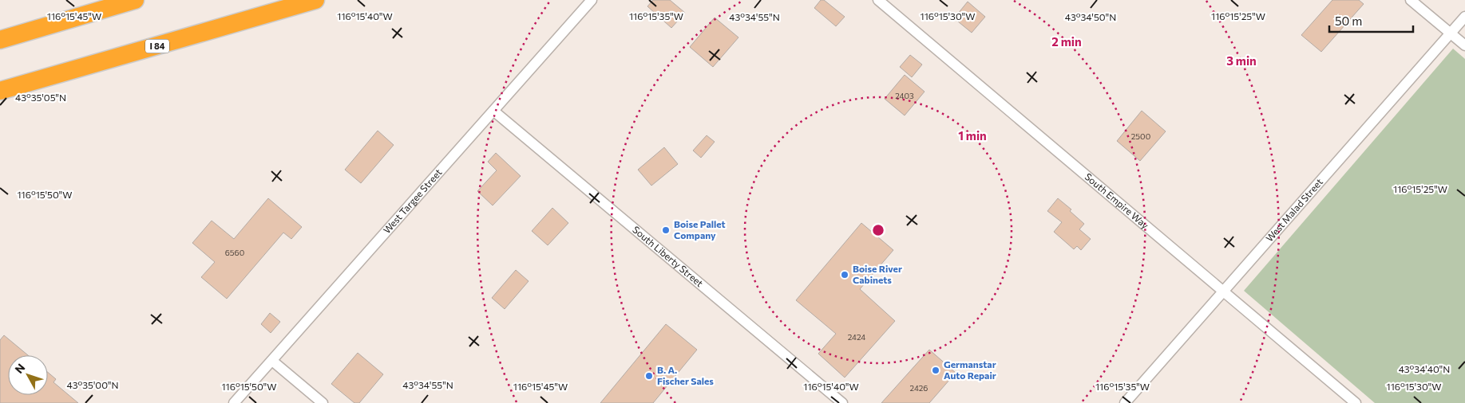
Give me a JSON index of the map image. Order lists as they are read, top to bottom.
{
  "streets": {
    "highway": ["I 84"],
    "street": [
      "West Targee Street",
      "South Empire Way",
      "West Malad Street",
      "South Liberty Street"
    ]
  },
  "crossings": [
    ["West Targee Street", "South Liberty Street"],
    ["South Empire Way", "West Malad Street"]
  ],
  "places": [
    "Boise Pallet Company",
    "Boise River Cabinets",
    "Germanstar Auto Repair",
    "B. A. Fischer Sales"
  ],
  "house_numbers": [
    "2403",
    "2500",
    "6560",
    "2424",
    "2426"
  ],
  "scale_bar": "50 m",
  "north": "top left",
  "coordinates": [
    "116°15'45\"W",
    "116°15'40\"W",
    "116°15'35\"W",
    "116°15'30\"W",
    "116°15'25\"W",
    "43°34'55\"N",
    "43°34'50\"N",
    "43°35'05\"N",
    "116°15'50\"W",
    "43°34'40\"N",
    "43°35'00\"N"
  ],
  "rings": ["2 min", "3 min", "1 min"]
}
